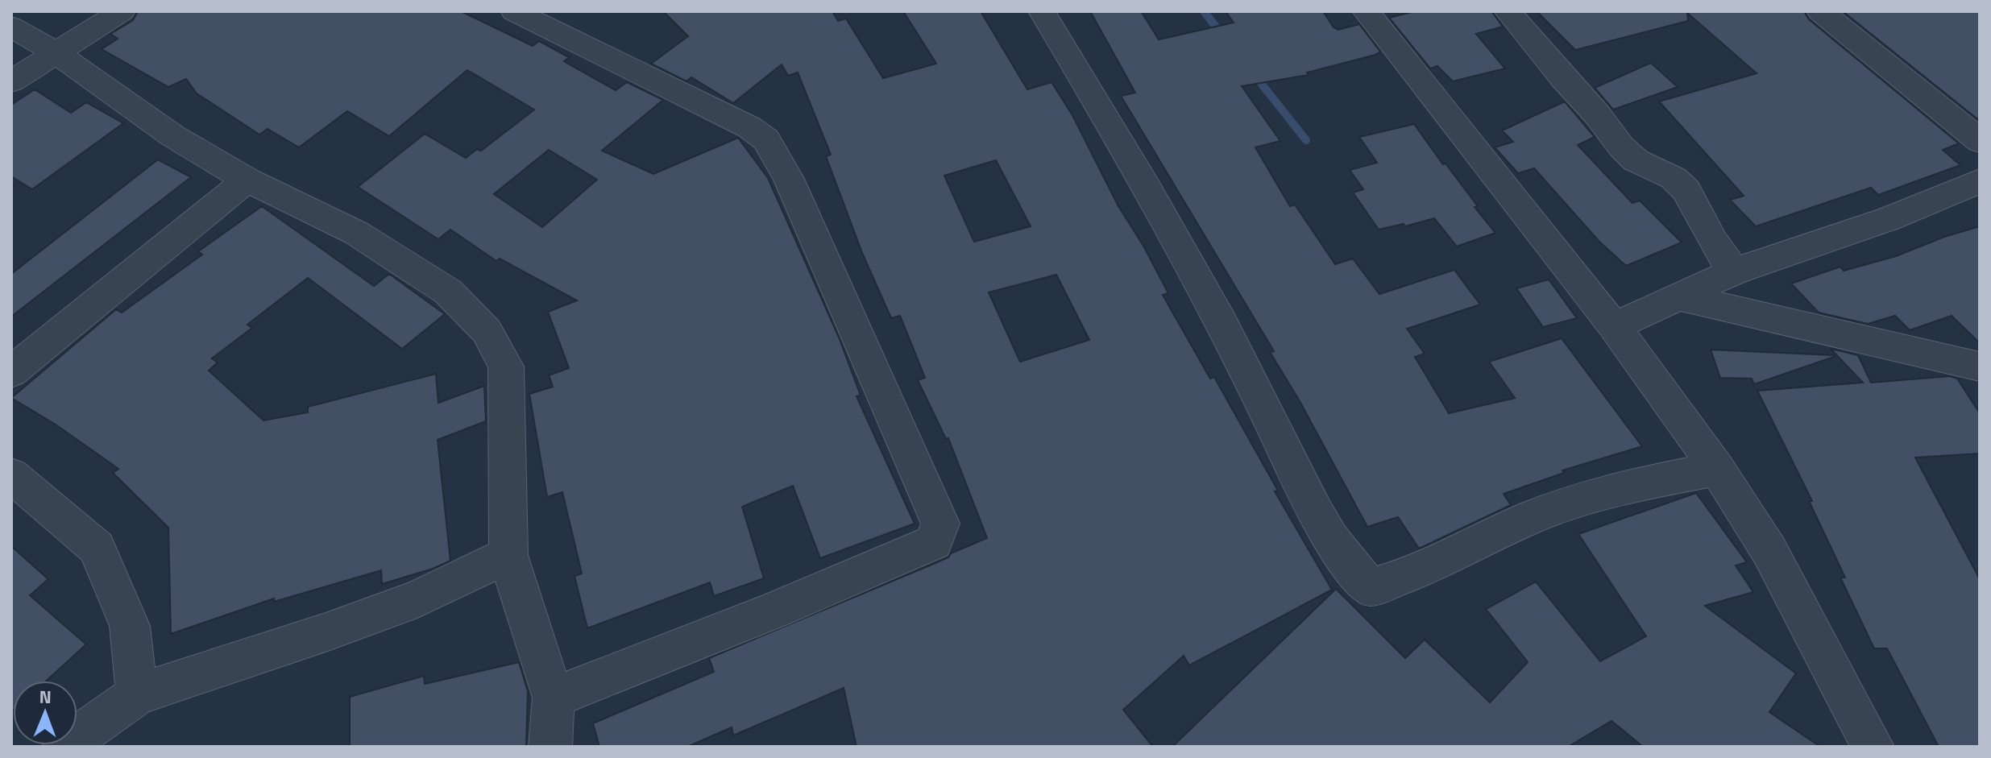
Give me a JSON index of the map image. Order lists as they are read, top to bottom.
{
  "north": "top"
}
